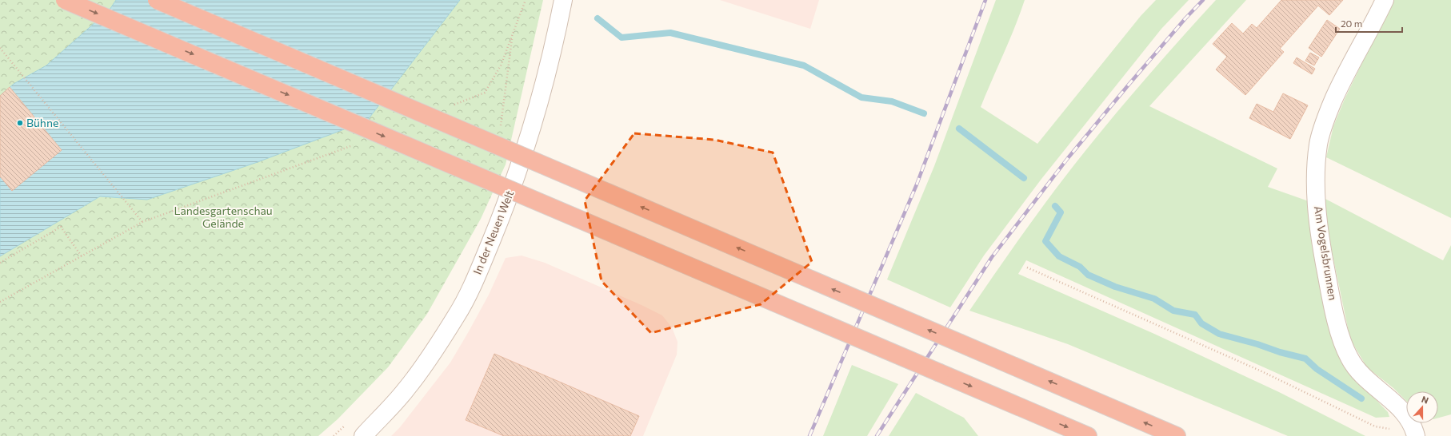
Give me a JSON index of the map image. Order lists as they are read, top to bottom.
{
  "streets": {
    "street": ["In der Neuen Welt", "Am Vogelsbrunnen"]
  },
  "parks": ["Landesgartenschau Gelände"],
  "places": ["Bühne"],
  "scale_bar": "20 m",
  "north": "top"
}
